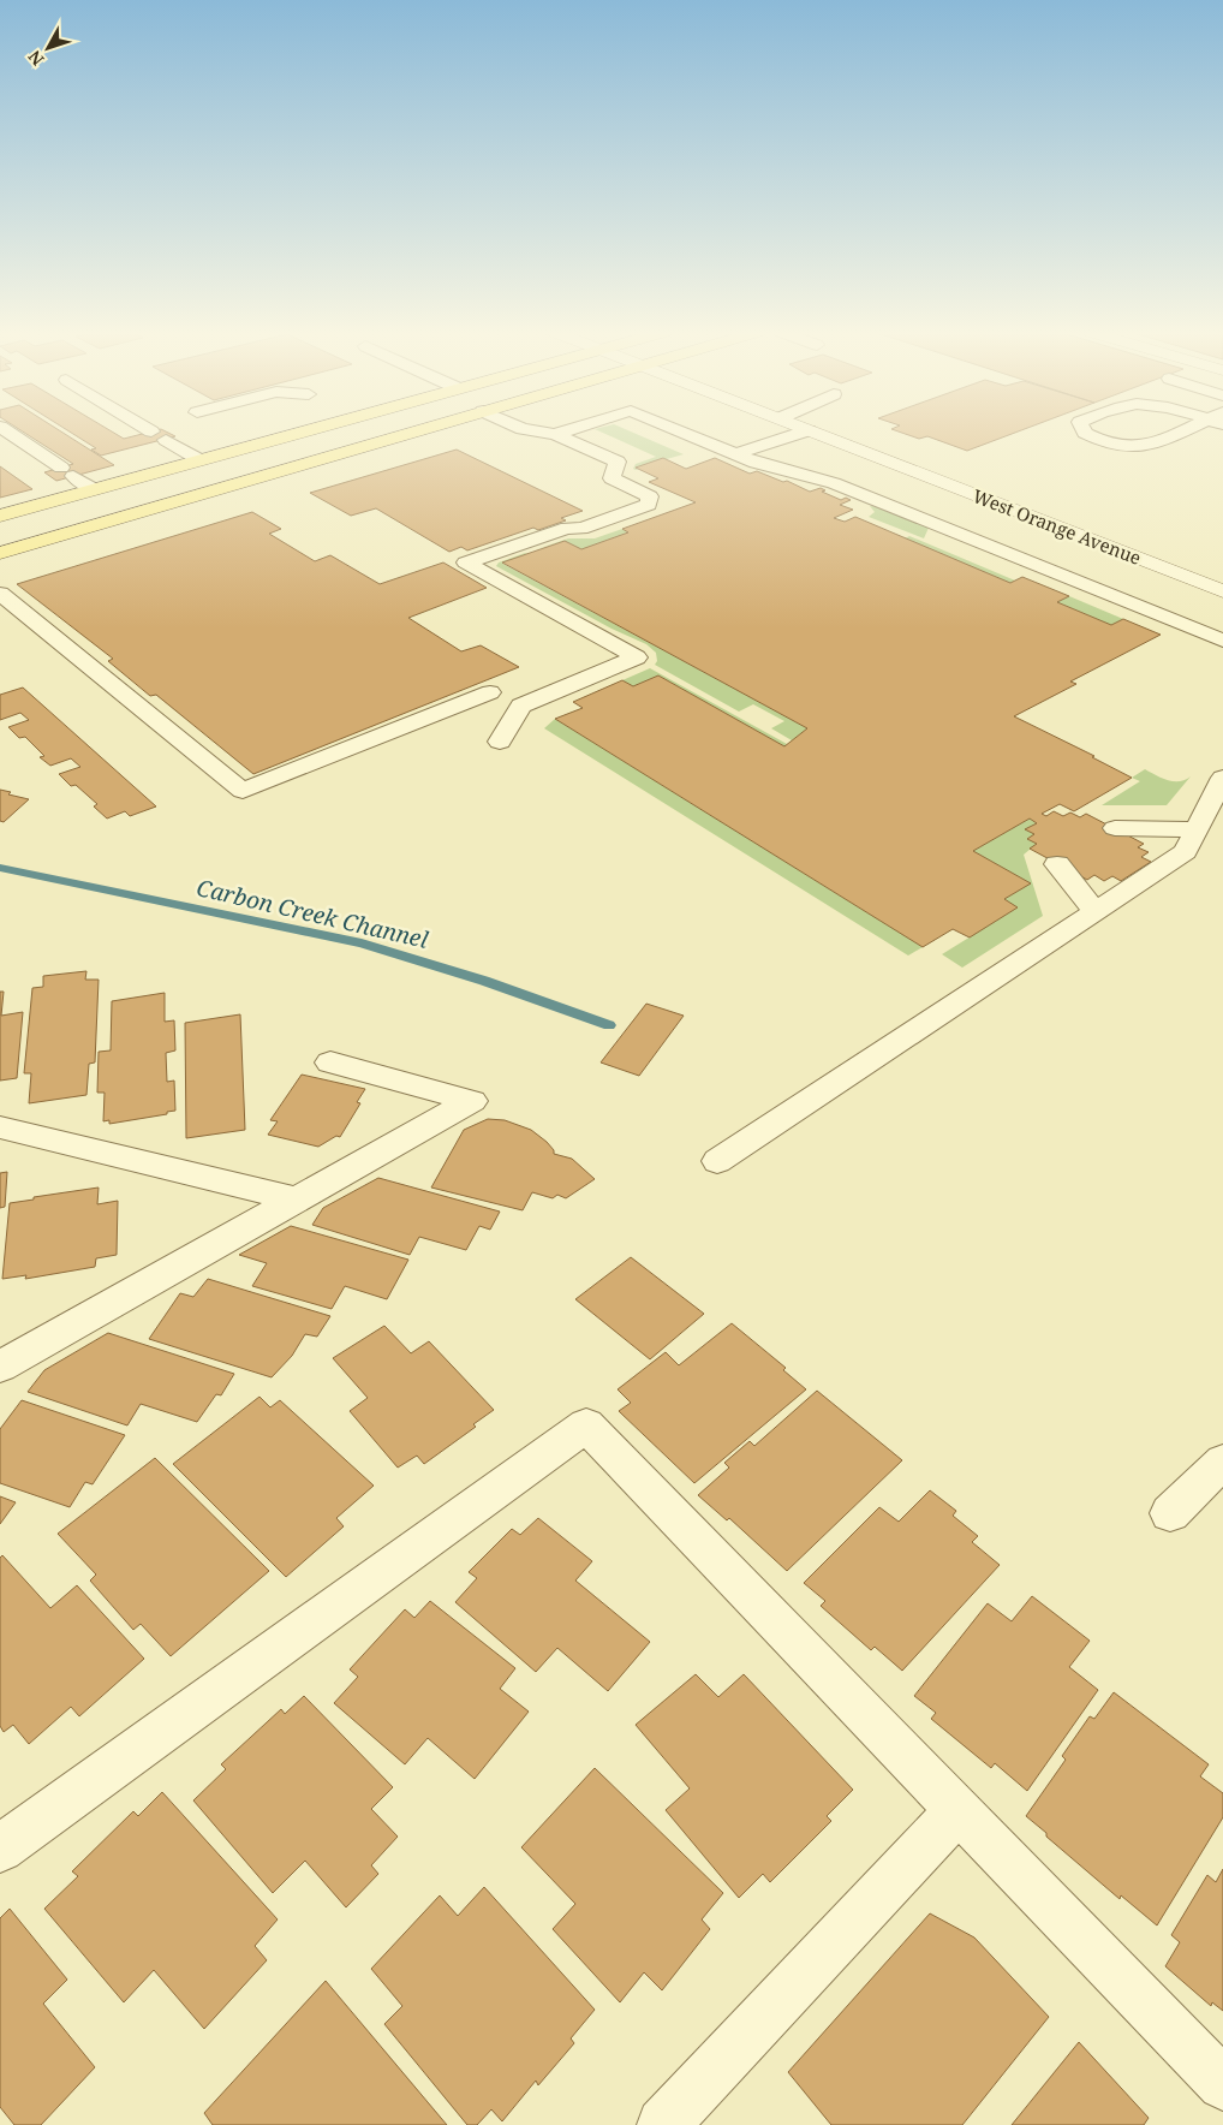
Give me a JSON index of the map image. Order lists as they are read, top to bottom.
{
  "streets": {
    "street": ["West Orange Avenue"]
  },
  "water": ["Carbon Creek Channel"],
  "north": "bottom left"
}
